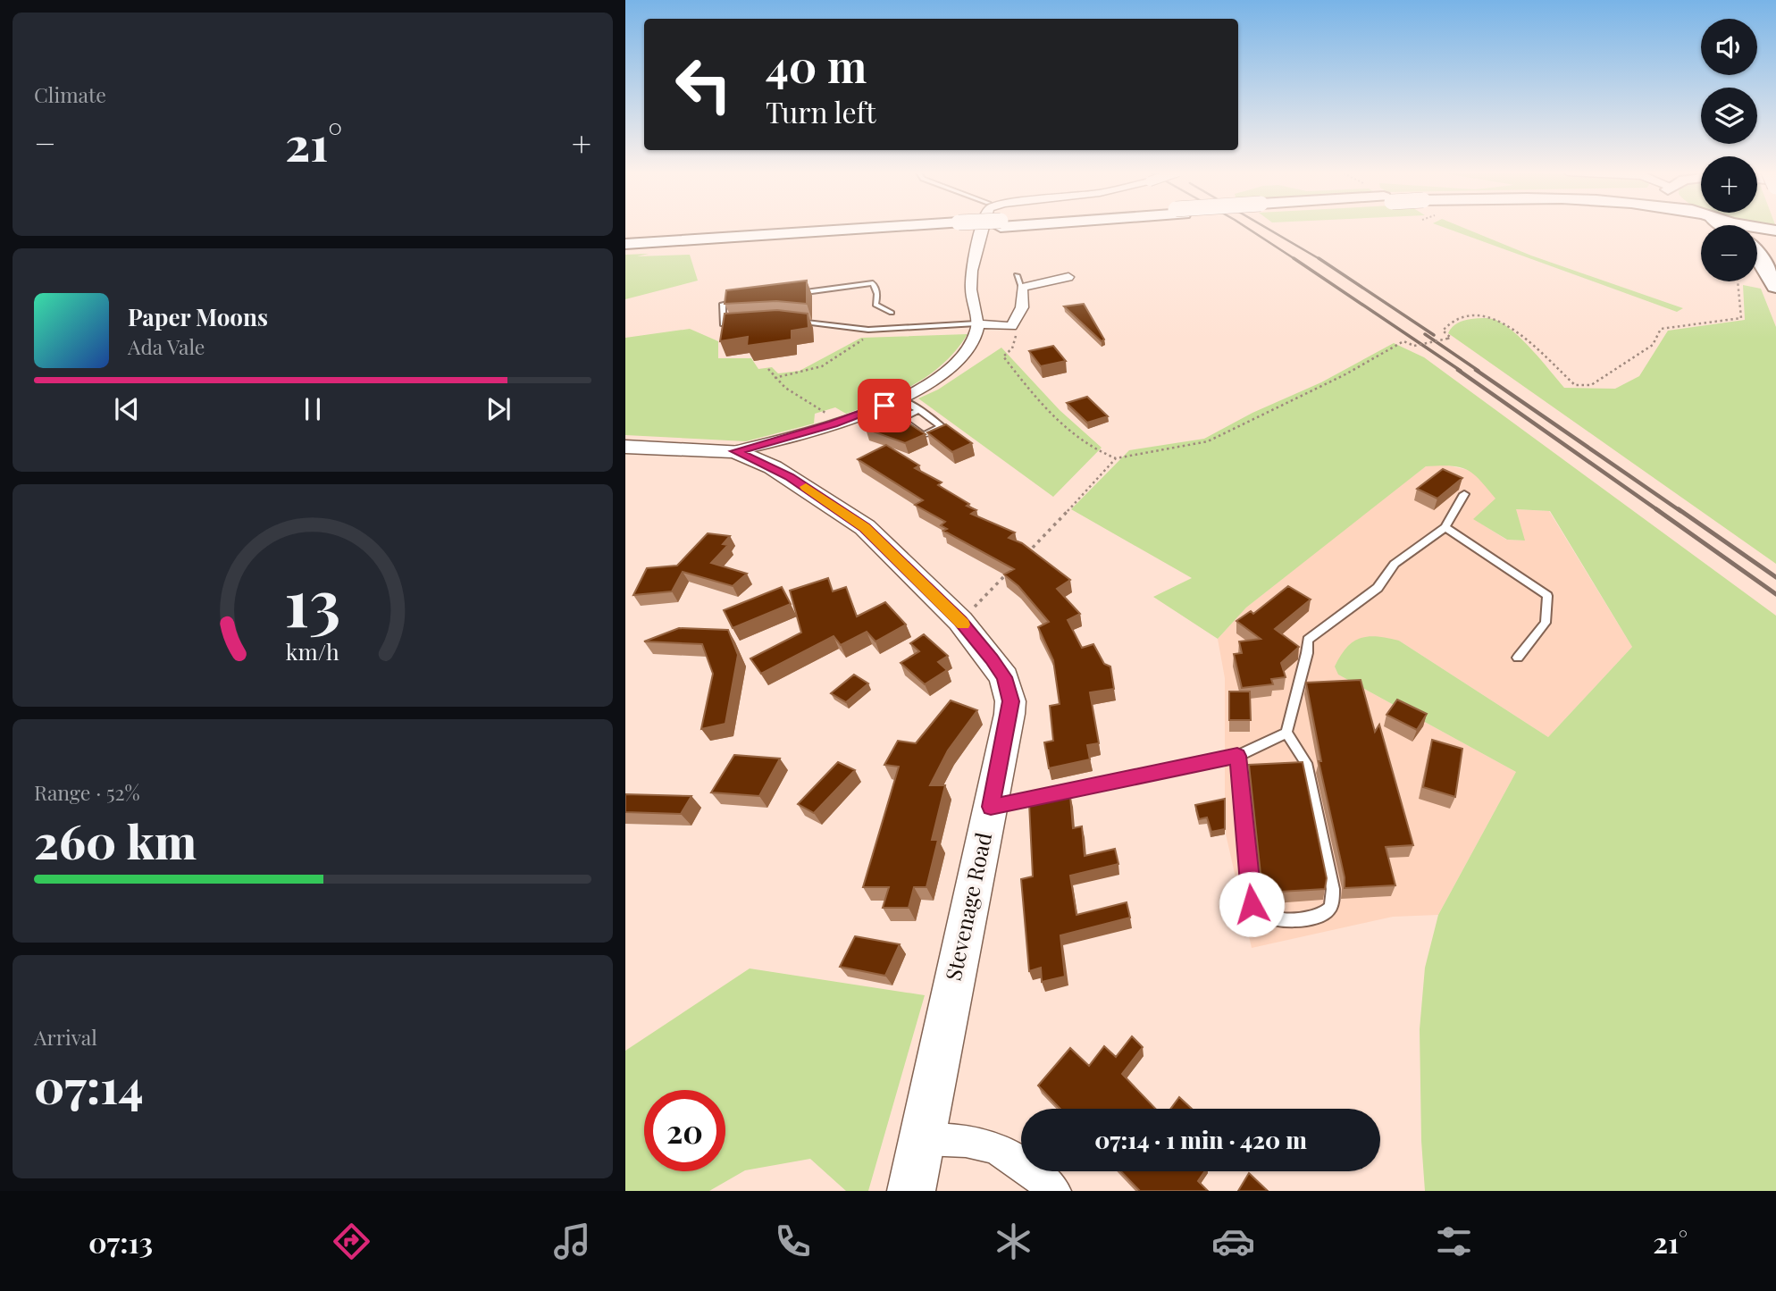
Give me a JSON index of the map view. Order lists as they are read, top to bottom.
{
  "streets": {
    "street": ["Stevenage Road"]
  },
  "page": {
    "tile": [
      "Climate",
      ["Range · 52%", "260 km"],
      ["Arrival", "07:14"]
    ],
    "map_buttons": ["+", "−"],
    "turn": ["40 m", "Turn left"],
    "heat": ["−", "21°", "+"],
    "song": ["Paper Moons", "Ada Vale"],
    "limit": "20",
    "trip": "07:14 · 1 min · 420 m",
    "tabs": ["07:13", "21°"],
    "gauge": ["13", "km/h"]
  }
}
